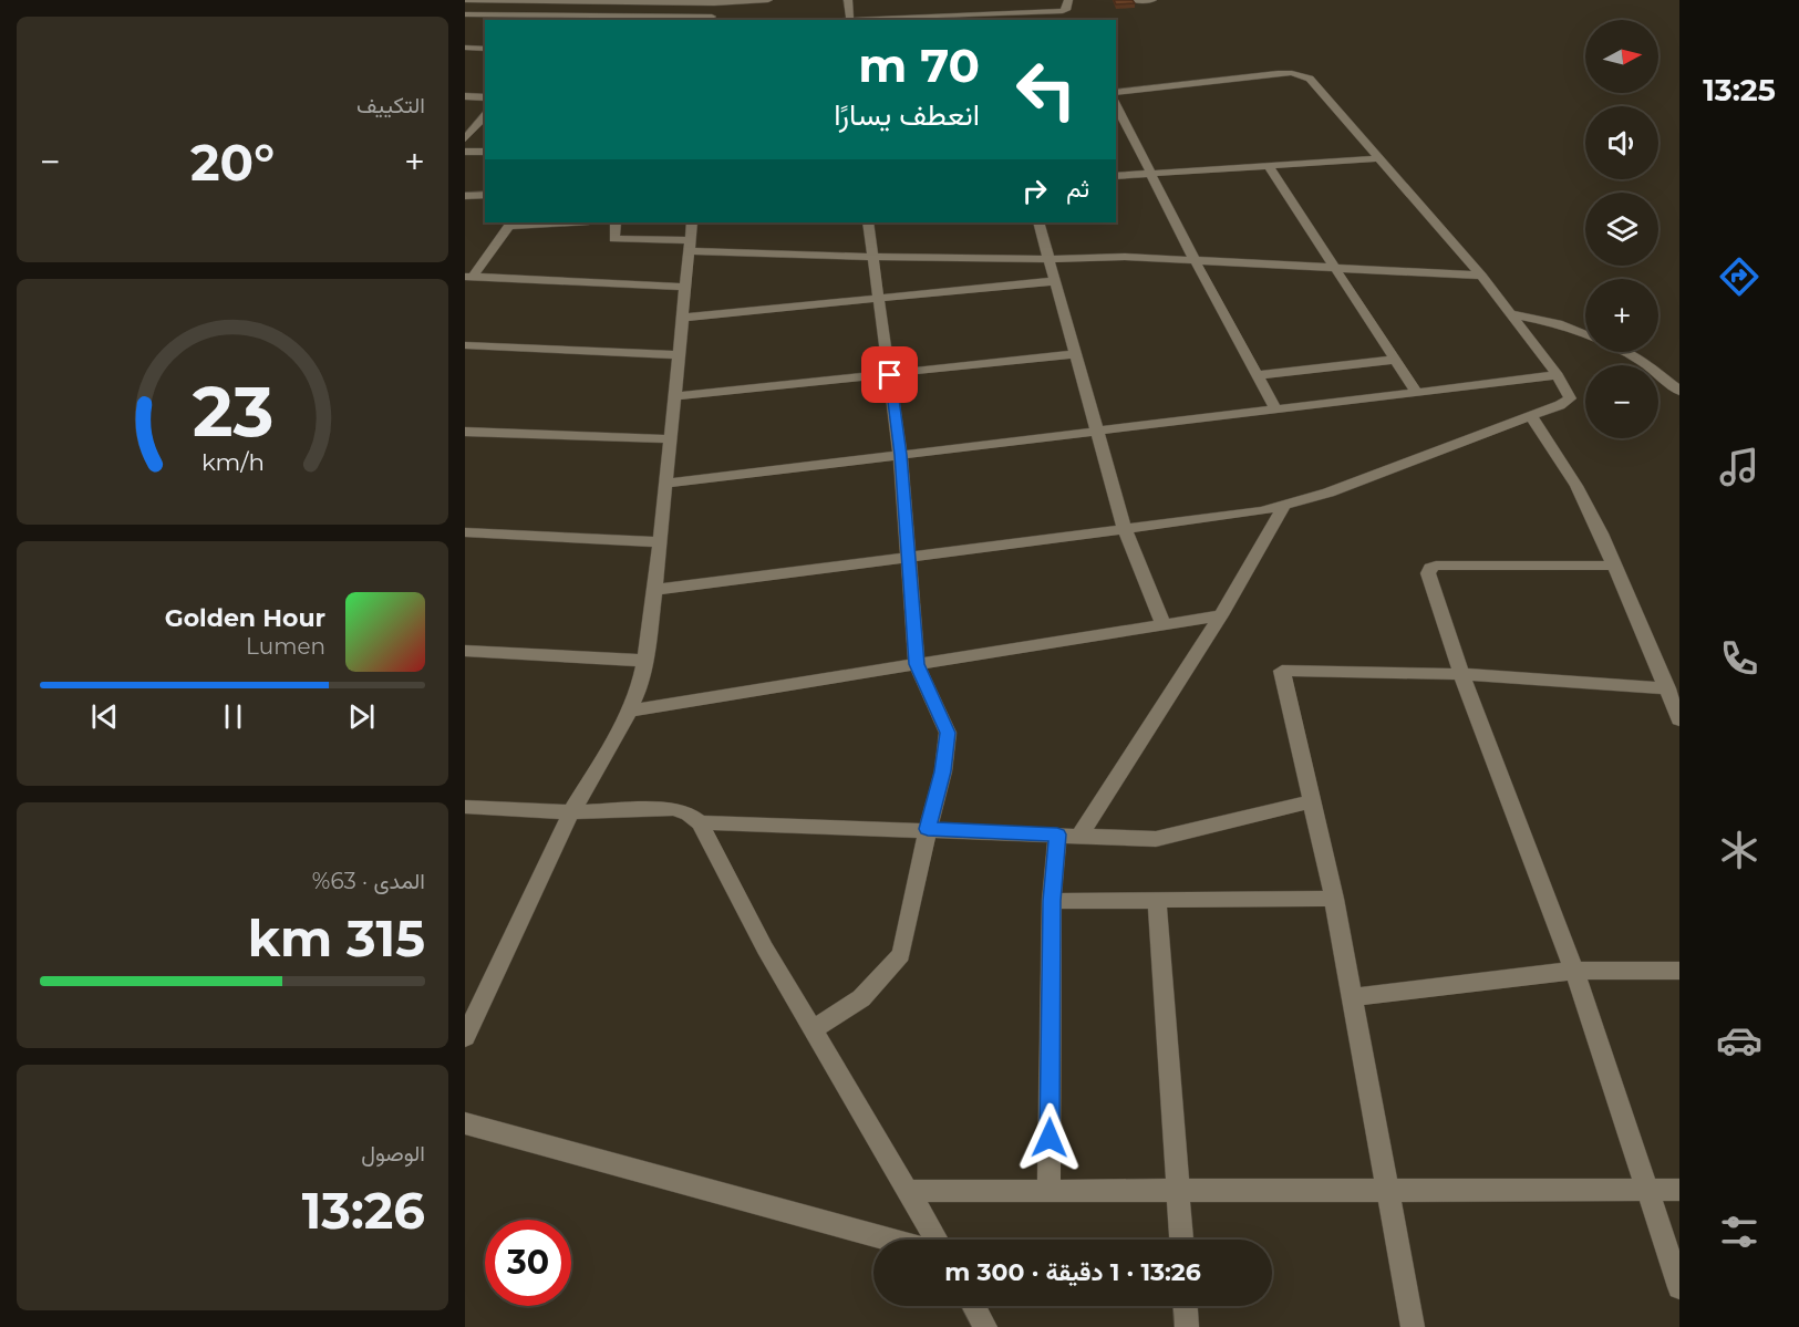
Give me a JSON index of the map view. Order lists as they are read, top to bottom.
{
  "north": "right",
  "page": {
    "tabs": "13:25",
    "tile": [
      "التكييف",
      ["المدى · 63%", "315 km"],
      ["الوصول", "13:26"]
    ],
    "map_buttons": ["+", "−"],
    "turn": ["70 m", "انعطف يسارًا"],
    "heat": ["−", "20°", "+"],
    "then": "ثم",
    "song": ["Golden Hour", "Lumen"],
    "limit": "30",
    "trip": "13:26 · 1 دقيقة · 300 m",
    "gauge": ["23", "km/h"]
  }
}
